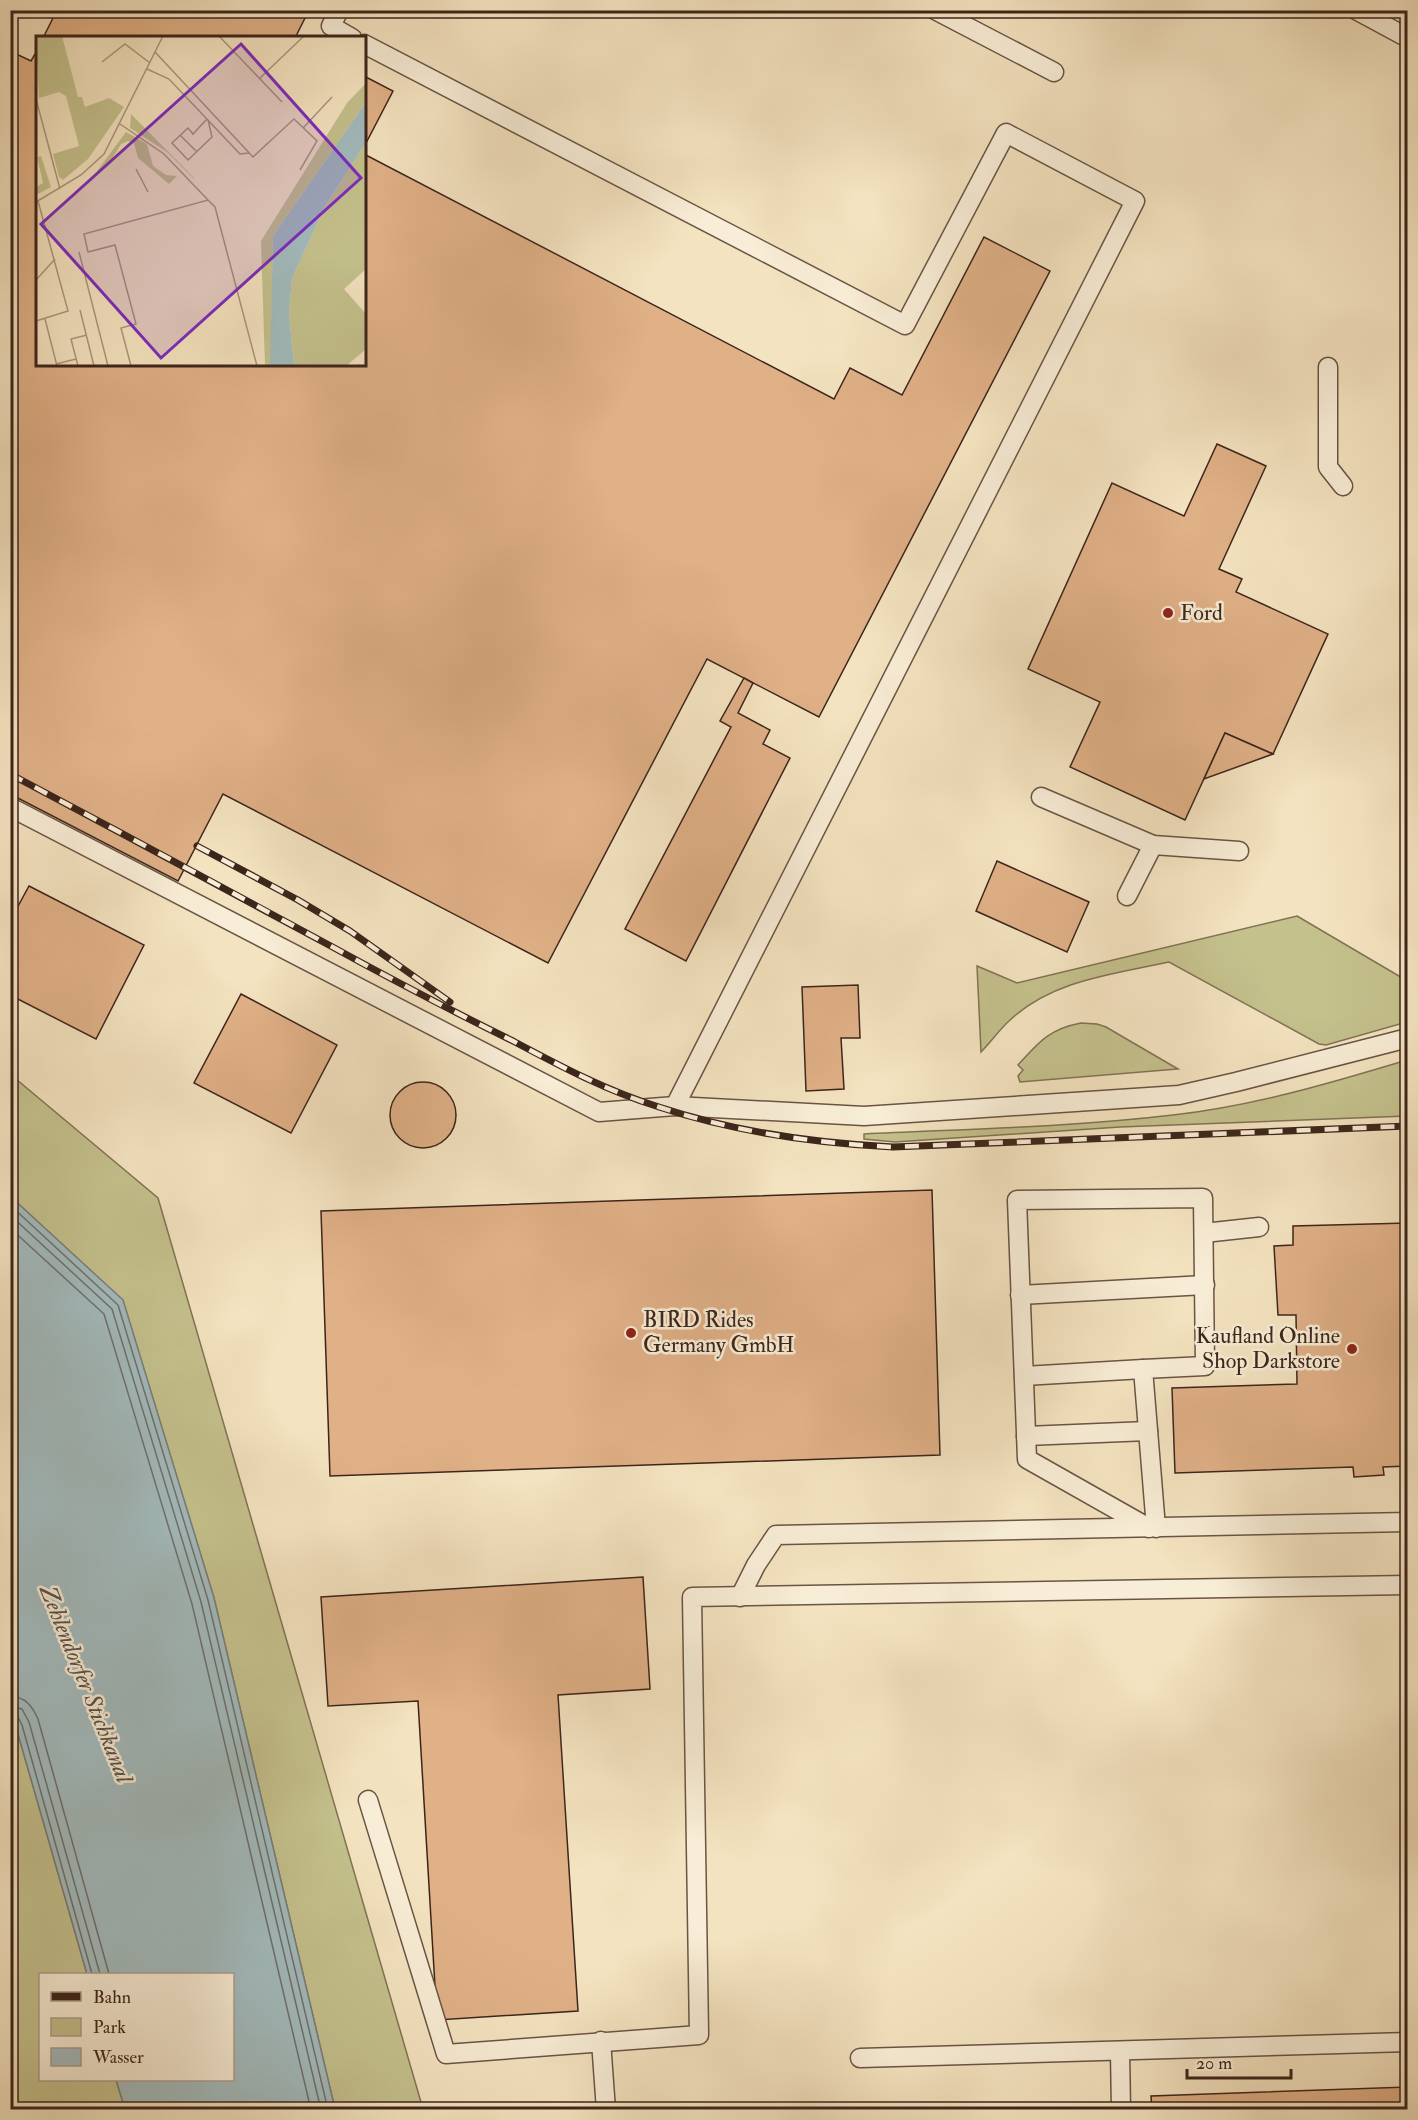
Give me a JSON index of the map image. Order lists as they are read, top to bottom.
{
  "water": ["Zehlendorfer Stichkanal"],
  "places": ["Ford", "BIRD Rides Germany GmbH", "Kaufland Online Shop Darkstore"],
  "legend": ["Bahn", "Park", "Wasser"],
  "scale_bar": "20 m"
}
